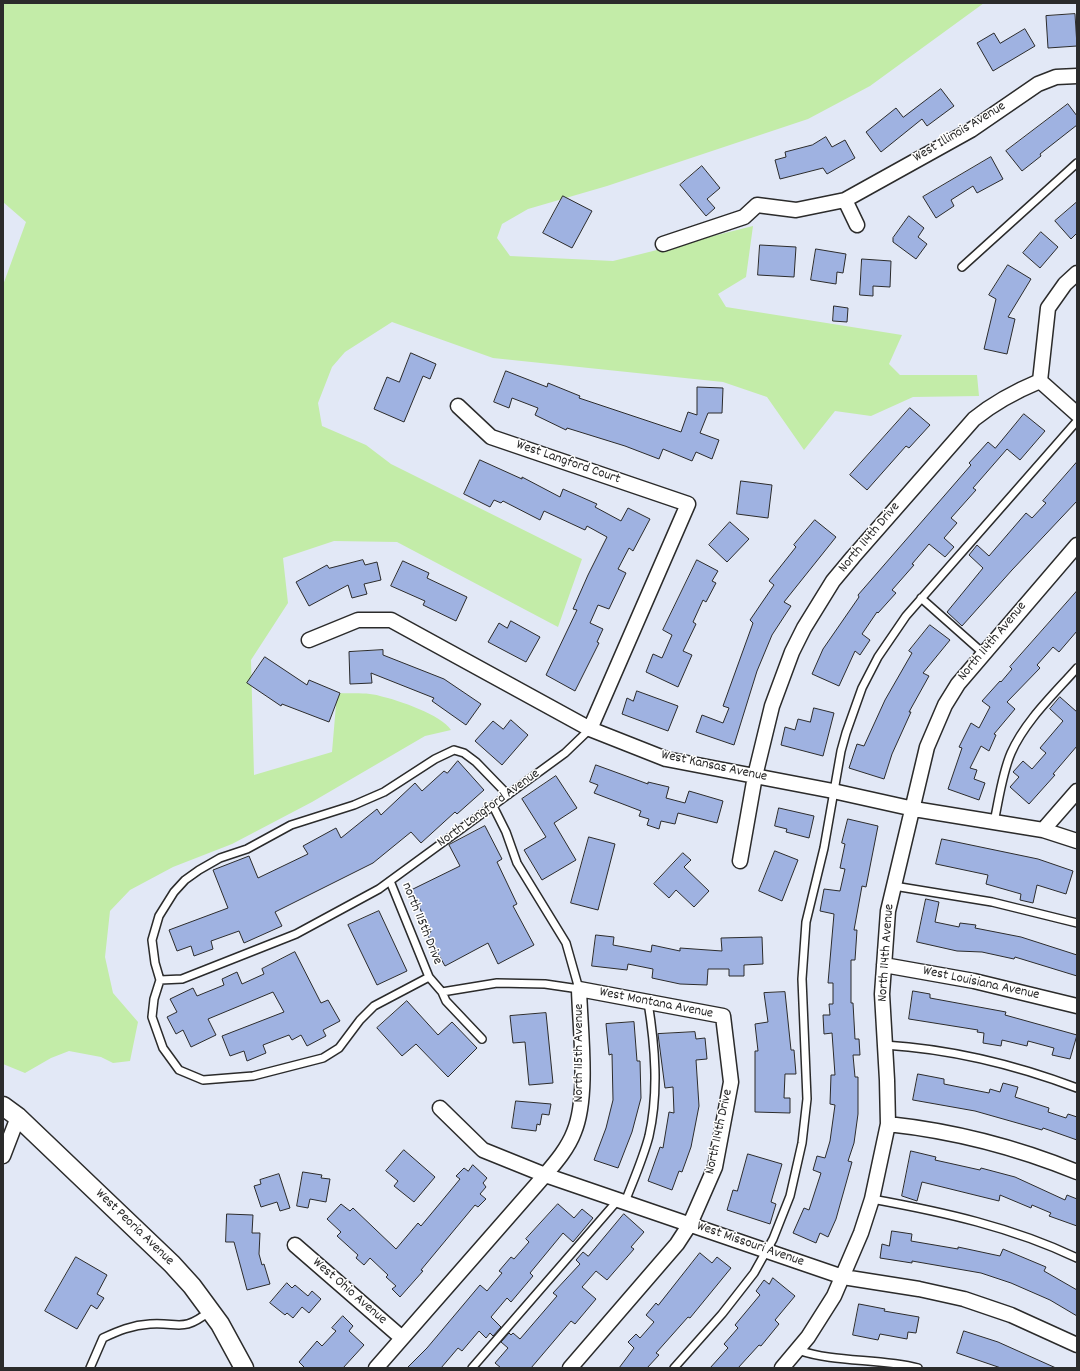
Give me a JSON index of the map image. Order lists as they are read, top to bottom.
{
  "streets": {
    "street": [
      "West Illinois Avenue",
      "West Langford Court",
      "North 114th Drive",
      "North 114th Avenue",
      "West Kansas Avenue",
      "North Langford Avenue",
      "West Louisiana Avenue",
      "West Montana Avenue",
      "North 115th Avenue",
      "West Peoria Avenue",
      "West Missouri Avenue",
      "West Ohio Avenue"
    ],
    "lane": ["north 115th Drive"]
  },
  "crossings": [
    ["West Langford Court", "North Langford Avenue"],
    ["North 114th Drive", "West Kansas Avenue"],
    ["North 114th Drive", "West Montana Avenue"],
    ["North 114th Drive", "West Missouri Avenue"],
    ["North 114th Avenue", "West Kansas Avenue"],
    ["North 114th Avenue", "West Louisiana Avenue"],
    ["North 114th Avenue", "West Missouri Avenue"],
    ["West Kansas Avenue", "North Langford Avenue"],
    ["North Langford Avenue", "north 115th Drive"],
    ["North Langford Avenue", "North 115th Avenue"],
    ["West Montana Avenue", "North 115th Avenue"],
    ["North 115th Avenue", "West Missouri Avenue"],
    ["North 115th Avenue", "West Ohio Avenue"]
  ]
}
